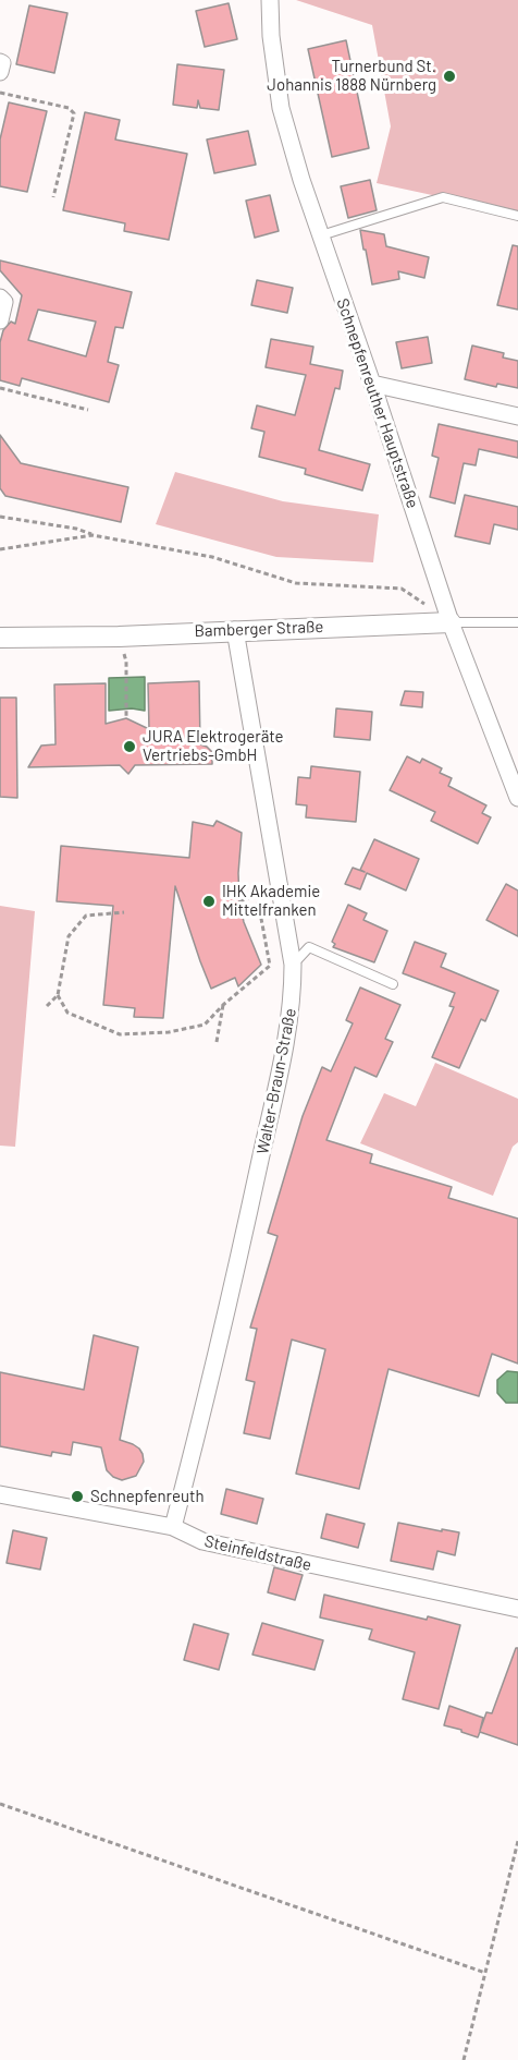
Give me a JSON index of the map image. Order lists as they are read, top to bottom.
{
  "streets": {
    "street": [
      "Schnepfenreuther Hauptstraße",
      "Bamberger Straße",
      "Walter-Braun-Straße",
      "Steinfeldstraße"
    ]
  },
  "crossings": [
    ["Schnepfenreuther Hauptstraße", "Bamberger Straße"],
    ["Bamberger Straße", "Walter-Braun-Straße"],
    ["Walter-Braun-Straße", "Steinfeldstraße"]
  ],
  "places": [
    "Turnerbund St. Johannis 1888 Nürnberg",
    "JURA Elektrogeräte Vertriebs-GmbH",
    "IHK Akademie Mittelfranken",
    "Schnepfenreuth"
  ]
}
